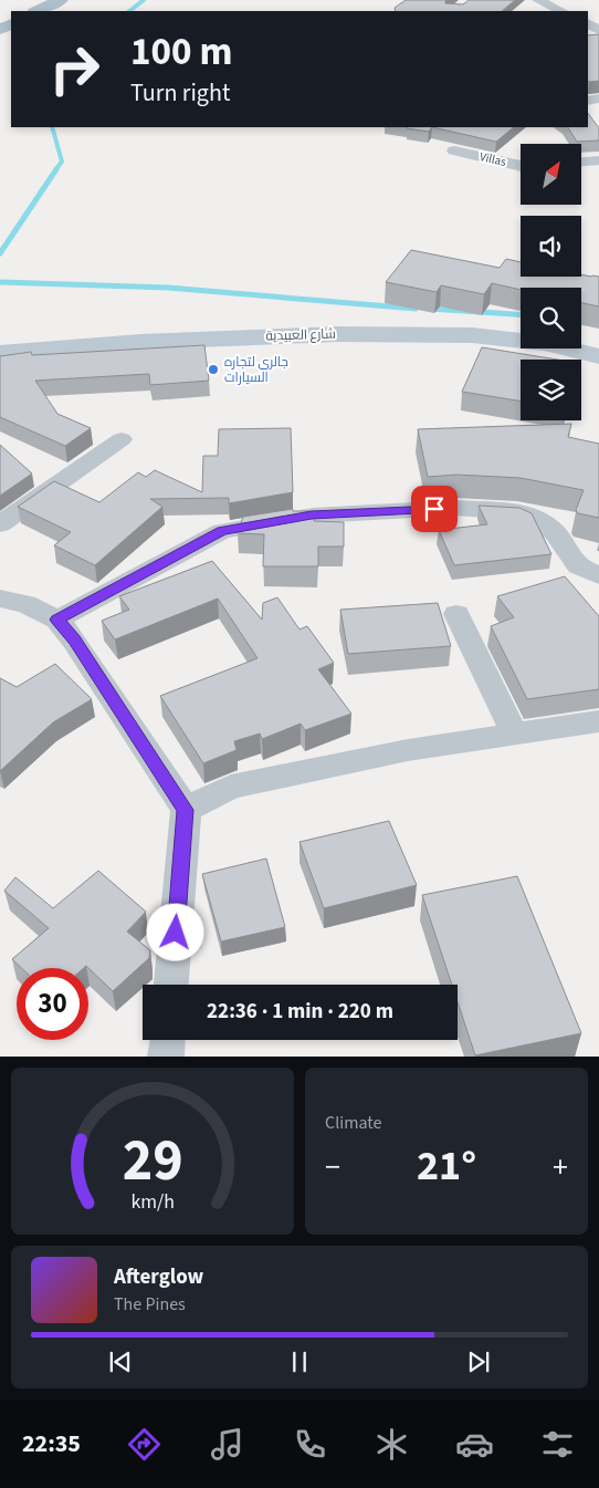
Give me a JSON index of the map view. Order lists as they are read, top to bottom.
{
  "streets": {
    "main road": ["شارع العبيدية"],
    "street": ["Villas"]
  },
  "places": ["جالري لتجاره السيارات"],
  "north": "top right",
  "page": {
    "turn": ["100 m", "Turn right"],
    "limit": "30",
    "trip": "22:36 · 1 min · 220 m",
    "tile": "Climate",
    "heat": ["−", "21°", "+"],
    "song": ["Afterglow", "The Pines"],
    "tabs": "22:35",
    "gauge": ["29", "km/h"]
  }
}
